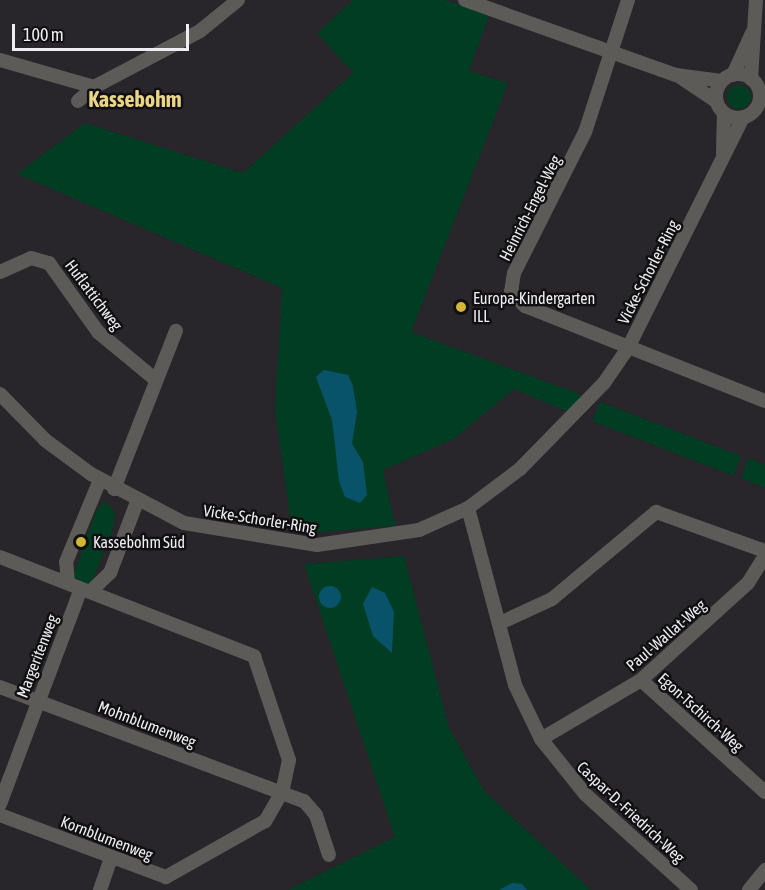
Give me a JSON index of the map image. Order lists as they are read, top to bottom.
{
  "streets": {
    "street": [
      "Heinrich-Engel-Weg",
      "Vicke-Schorler-Ring",
      "Huflattichweg",
      "Paul-Wallat-Weg",
      "Margeritenweg",
      "Egon-Tschirch-Weg",
      "Mohnblumenweg",
      "Caspar-D.-Friedrich-Weg",
      "Kornblumenweg"
    ]
  },
  "crossings": [
    ["Heinrich-Engel-Weg", "Vicke-Schorler-Ring"],
    ["Vicke-Schorler-Ring", "Margeritenweg"],
    ["Vicke-Schorler-Ring", "Caspar-D.-Friedrich-Weg"],
    ["Paul-Wallat-Weg", "Egon-Tschirch-Weg"],
    ["Paul-Wallat-Weg", "Caspar-D.-Friedrich-Weg"],
    ["Margeritenweg", "Mohnblumenweg"],
    ["Margeritenweg", "Kornblumenweg"],
    ["Mohnblumenweg", "Kornblumenweg"]
  ],
  "districts": ["Kassebohm"],
  "places": ["Europa-Kindergarten ILL", "Kassebohm Süd"],
  "scale_bar": "100 m"
}
